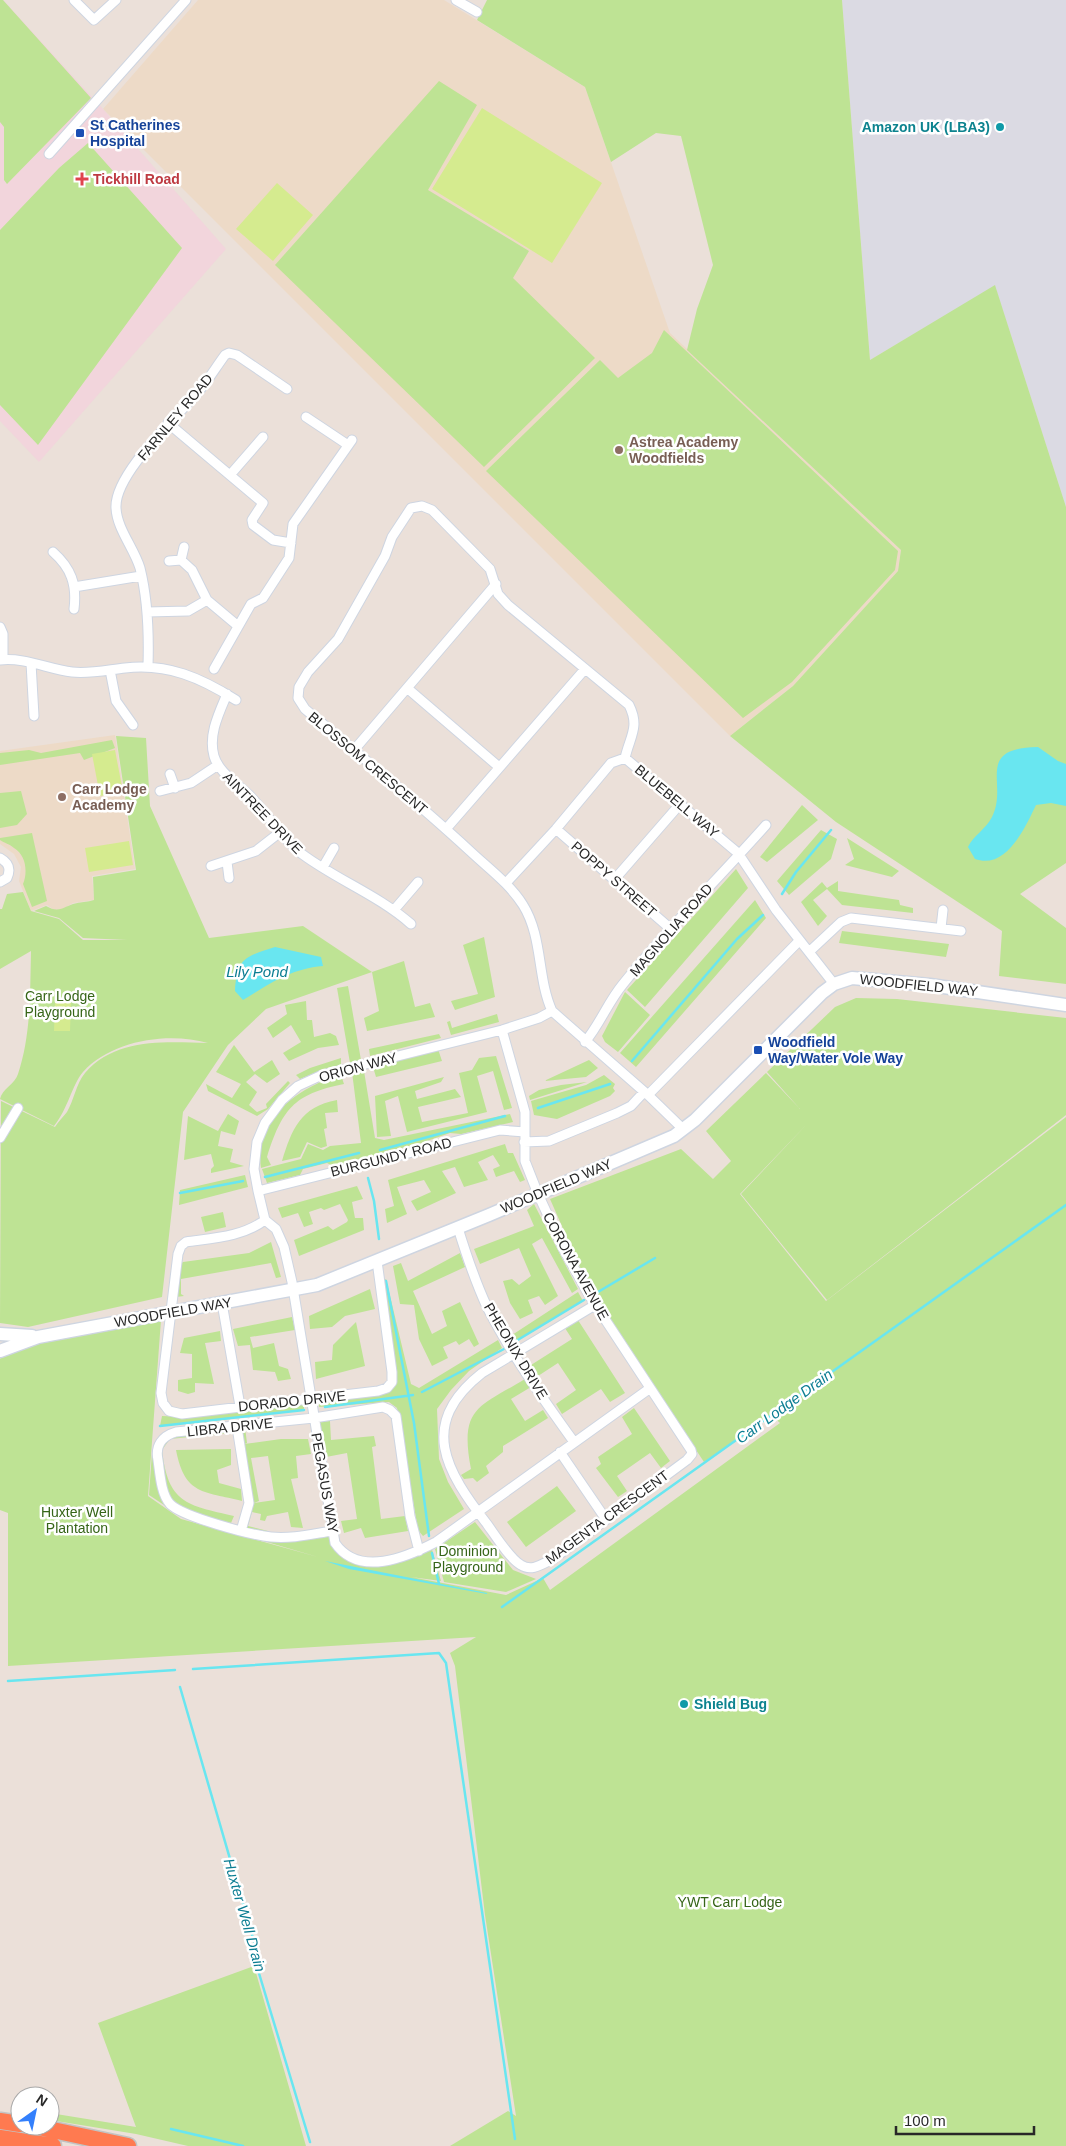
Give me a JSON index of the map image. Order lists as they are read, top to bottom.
{
  "streets": {
    "street": [
      "FARNLEY ROAD",
      "BLOSSOM CRESCENT",
      "BLUEBELL WAY",
      "AINTREE DRIVE",
      "POPPY STREET",
      "MAGNOLIA ROAD",
      "WOODFIELD WAY",
      "ORION WAY",
      "BURGUNDY ROAD",
      "CORONA AVENUE",
      "PHEONIX DRIVE",
      "DORADO DRIVE",
      "LIBRA DRIVE",
      "PEGASUS WAY",
      "MAGENTA CRESCENT"
    ]
  },
  "crossings": [
    ["BLOSSOM CRESCENT", "BLUEBELL WAY"],
    ["BLOSSOM CRESCENT", "MAGNOLIA ROAD"],
    ["BLOSSOM CRESCENT", "WOODFIELD WAY"],
    ["BLOSSOM CRESCENT", "ORION WAY"],
    ["BLUEBELL WAY", "POPPY STREET"],
    ["BLUEBELL WAY", "MAGNOLIA ROAD"],
    ["BLUEBELL WAY", "WOODFIELD WAY"],
    ["POPPY STREET", "MAGNOLIA ROAD"],
    ["WOODFIELD WAY", "ORION WAY"],
    ["WOODFIELD WAY", "CORONA AVENUE"],
    ["WOODFIELD WAY", "PHEONIX DRIVE"],
    ["WOODFIELD WAY", "DORADO DRIVE"],
    ["WOODFIELD WAY", "PEGASUS WAY"],
    ["ORION WAY", "BURGUNDY ROAD"],
    ["ORION WAY", "CORONA AVENUE"],
    ["ORION WAY", "DORADO DRIVE"],
    ["ORION WAY", "PEGASUS WAY"],
    ["BURGUNDY ROAD", "CORONA AVENUE"],
    ["CORONA AVENUE", "PEGASUS WAY"],
    ["CORONA AVENUE", "MAGENTA CRESCENT"],
    ["PHEONIX DRIVE", "PEGASUS WAY"],
    ["PHEONIX DRIVE", "MAGENTA CRESCENT"],
    ["DORADO DRIVE", "PEGASUS WAY"],
    ["LIBRA DRIVE", "PEGASUS WAY"],
    ["PEGASUS WAY", "MAGENTA CRESCENT"]
  ],
  "water": ["Lily Pond", "Carr Lodge Drain", "Huxter Well Drain"],
  "parks": [
    "Carr Lodge Playground",
    "Huxter Well Plantation",
    "Dominion Playground",
    "YWT Carr Lodge"
  ],
  "places": {
    "other": [
      "Amazon UK (LBA3)",
      "Astrea Academy Woodfields",
      "Carr Lodge Academy",
      "Shield Bug"
    ],
    "transit": ["St Catherines Hospital", "Woodfield Way/Water Vole Way"],
    "health": ["Tickhill Road"]
  },
  "scale_bar": "100 m",
  "north": "top right"
}
